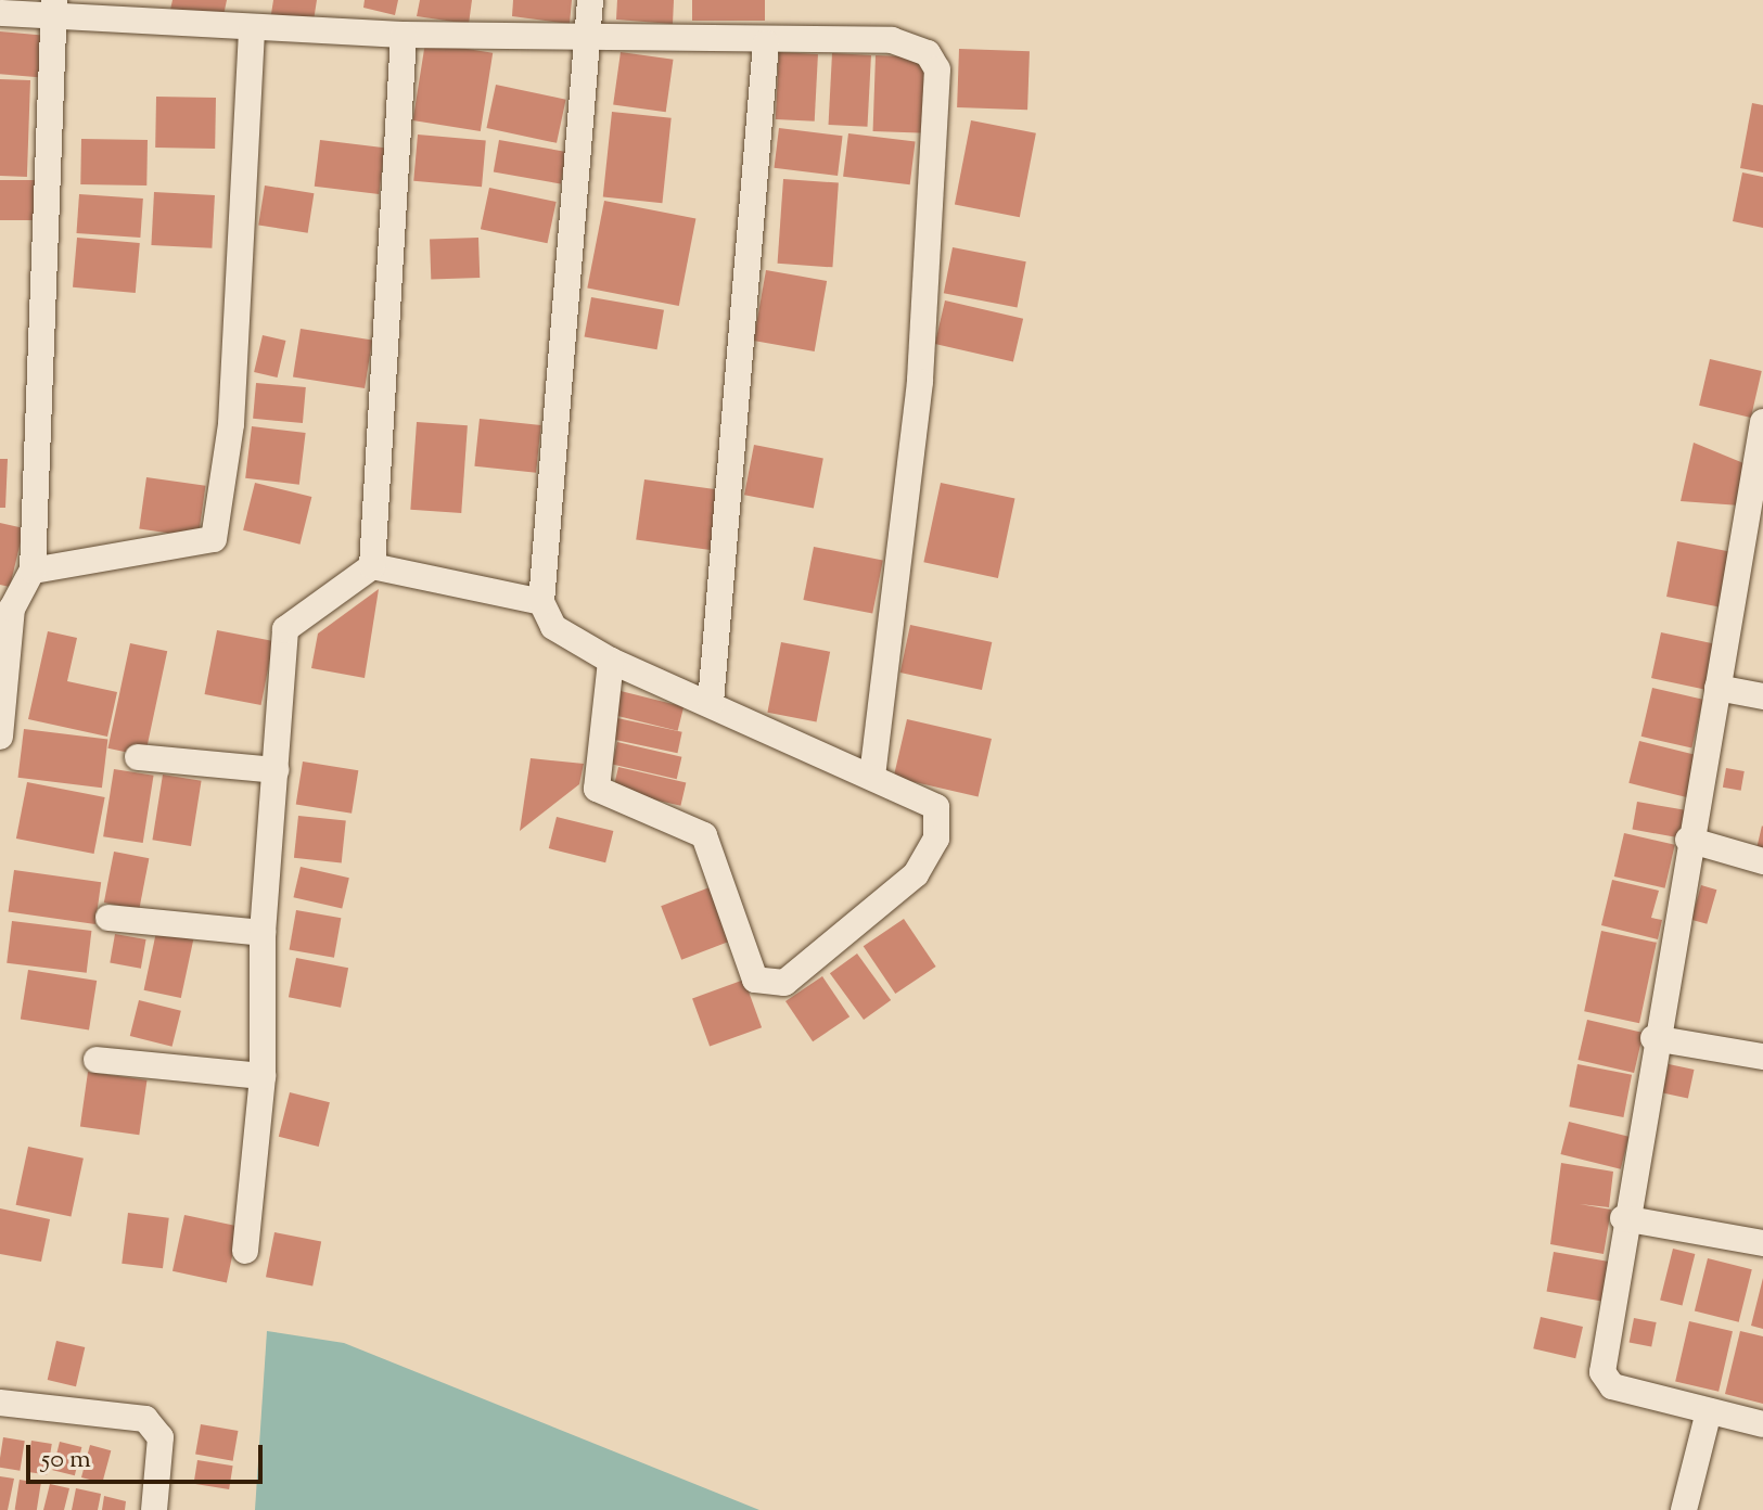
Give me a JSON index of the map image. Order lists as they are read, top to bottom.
{
  "scale_bar": "50 m"
}
